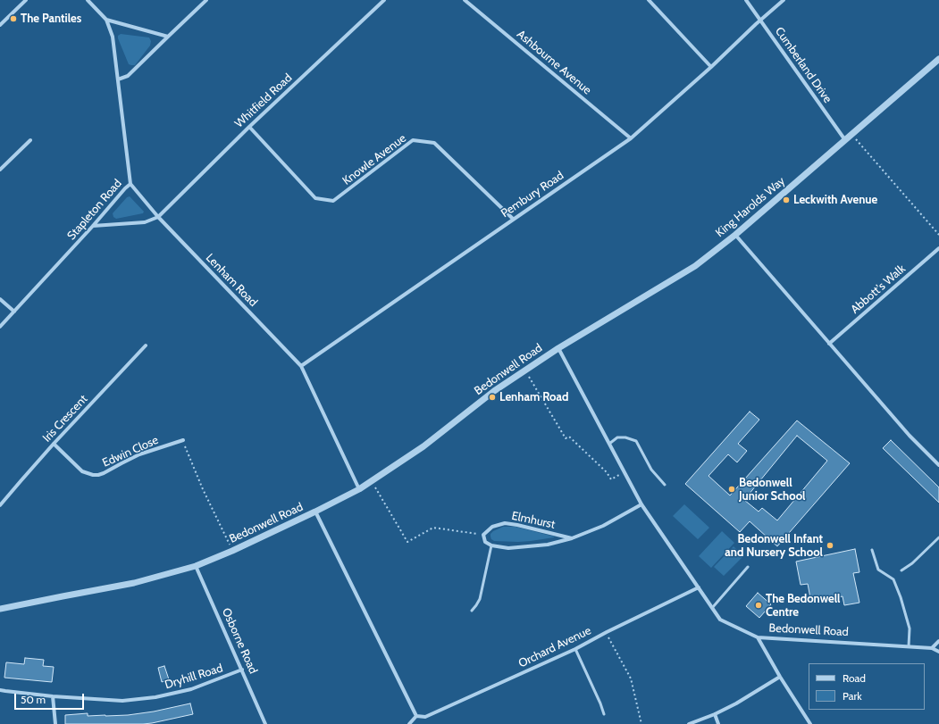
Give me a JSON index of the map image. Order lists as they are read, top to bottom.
{
  "streets": {
    "street": [
      "Ashbourne Avenue",
      "Cumberland Drive",
      "Whitfield Road",
      "Knowle Avenue",
      "Pembury Road",
      "King Harolds Way",
      "Stapleton Road",
      "Lenham Road",
      "Abbott's Walk",
      "Bedonwell Road",
      "Iris Crescent",
      "Edwin Close",
      "Elmhurst",
      "Osborne Road",
      "Orchard Avenue",
      "Dryhill Road"
    ]
  },
  "crossings": [
    ["Ashbourne Avenue", "Pembury Road"],
    ["Cumberland Drive", "Pembury Road"],
    ["Cumberland Drive", "King Harolds Way"],
    ["Whitfield Road", "Knowle Avenue"],
    ["Whitfield Road", "Lenham Road"],
    ["Knowle Avenue", "Pembury Road"],
    ["Pembury Road", "Lenham Road"],
    ["King Harolds Way", "Bedonwell Road"],
    ["Stapleton Road", "Lenham Road"],
    ["Lenham Road", "Bedonwell Road"],
    ["Bedonwell Road", "Elmhurst"],
    ["Bedonwell Road", "Osborne Road"],
    ["Bedonwell Road", "Orchard Avenue"],
    ["Iris Crescent", "Edwin Close"],
    ["Osborne Road", "Dryhill Road"]
  ],
  "places": [
    "The Pantiles",
    "Leckwith Avenue",
    "Lenham Road",
    "Bedonwell Junior School",
    "Bedonwell Infant and Nursery School",
    "The Bedonwell Centre"
  ],
  "legend": ["Road", "Park"],
  "scale_bar": "50 m"
}
